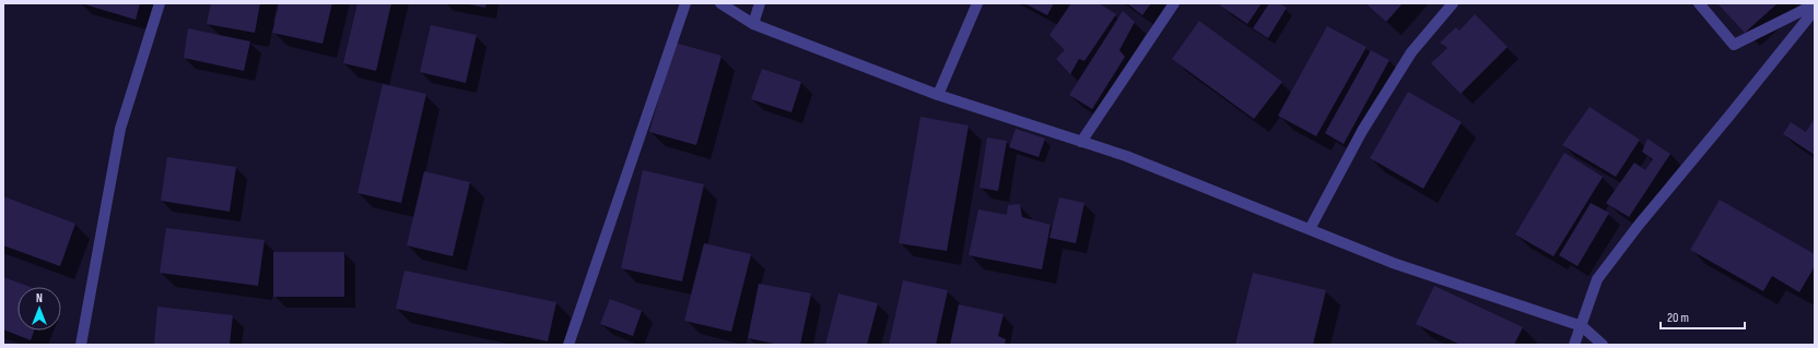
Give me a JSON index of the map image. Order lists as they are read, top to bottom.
{
  "scale_bar": "20 m",
  "north": "top"
}
